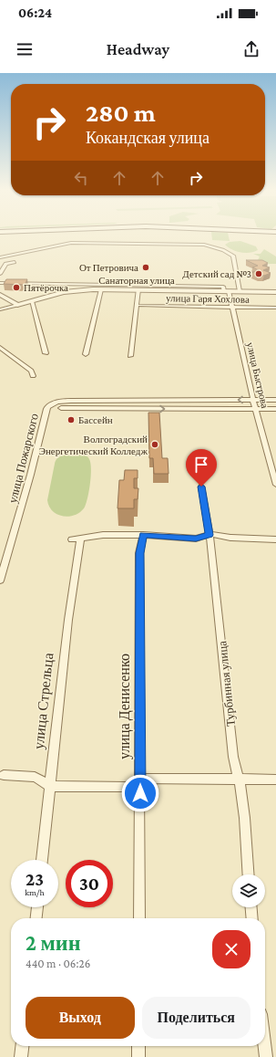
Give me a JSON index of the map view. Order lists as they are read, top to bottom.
{
  "streets": {
    "street": [
      "Санаторная улица",
      "улица Гаря Хохлова",
      "улица Быстрова",
      "улица Пожарского",
      "Турбинная улица",
      "улица Стрельца",
      "улица Денисенко"
    ]
  },
  "crossings": [
    ["Санаторная улица", "улица Быстрова"],
    ["улица Гаря Хохлова", "улица Быстрова"],
    ["улица Стрельца", "улица Денисенко"]
  ],
  "places": [
    "От Петровича",
    "Детский сад №3",
    "Пятёрочка",
    "Бассейн",
    "Волгоградский Энергетический Колледж"
  ],
  "page": {
    "status": "06:24",
    "header": "Headway",
    "turn": ["280 m", "Кокандская улица"],
    "speed": "23 km/h",
    "limit": "30",
    "heading": ["2 мин", "440 m · 06:26"],
    "buttons": ["Выход", "Поделиться"]
  }
}
